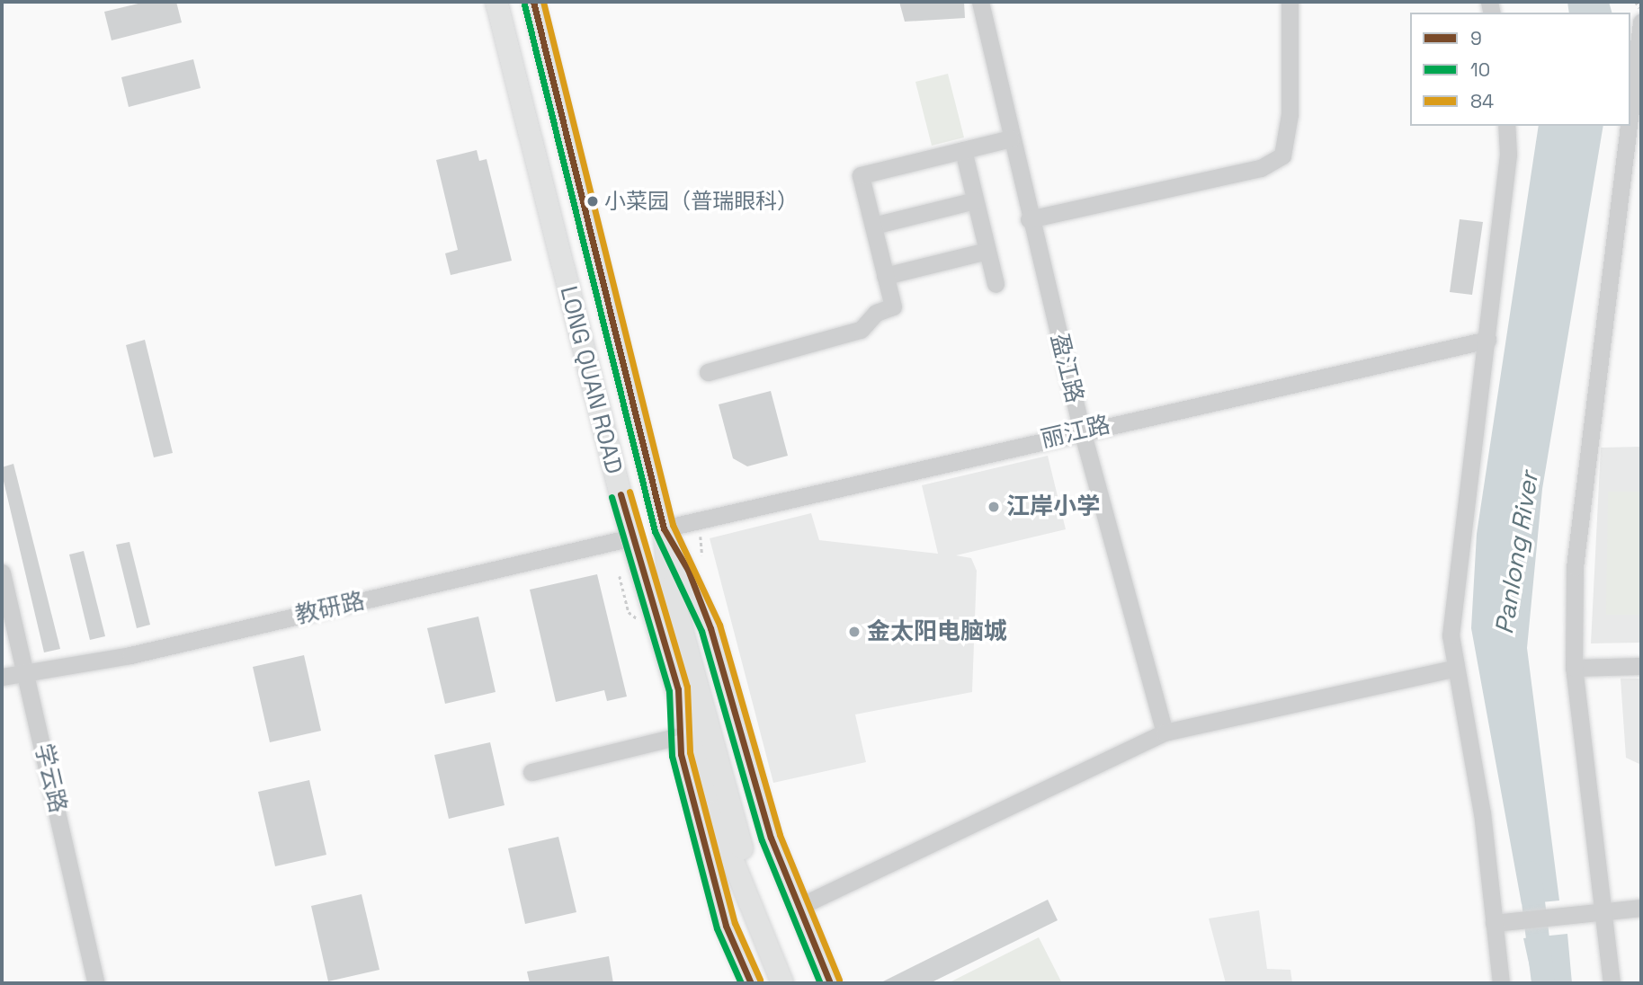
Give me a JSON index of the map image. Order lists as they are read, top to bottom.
{
  "streets": {
    "main road": ["LONG QUAN ROAD"],
    "street": [
      "盈江路",
      "丽江路",
      "教研路",
      "学云路"
    ]
  },
  "crossings": [
    ["盈江路", "丽江路"],
    ["LONG QUAN ROAD", "丽江路"],
    ["LONG QUAN ROAD", "教研路"],
    ["教研路", "学云路"]
  ],
  "water": ["Panlong River"],
  "places": ["小菜园（普瑞眼科）", "江岸小学", "金太阳电脑城"],
  "lines": ["transit line 9", "transit line 84", "transit line 10"],
  "legend": ["9", "10", "84"]
}
